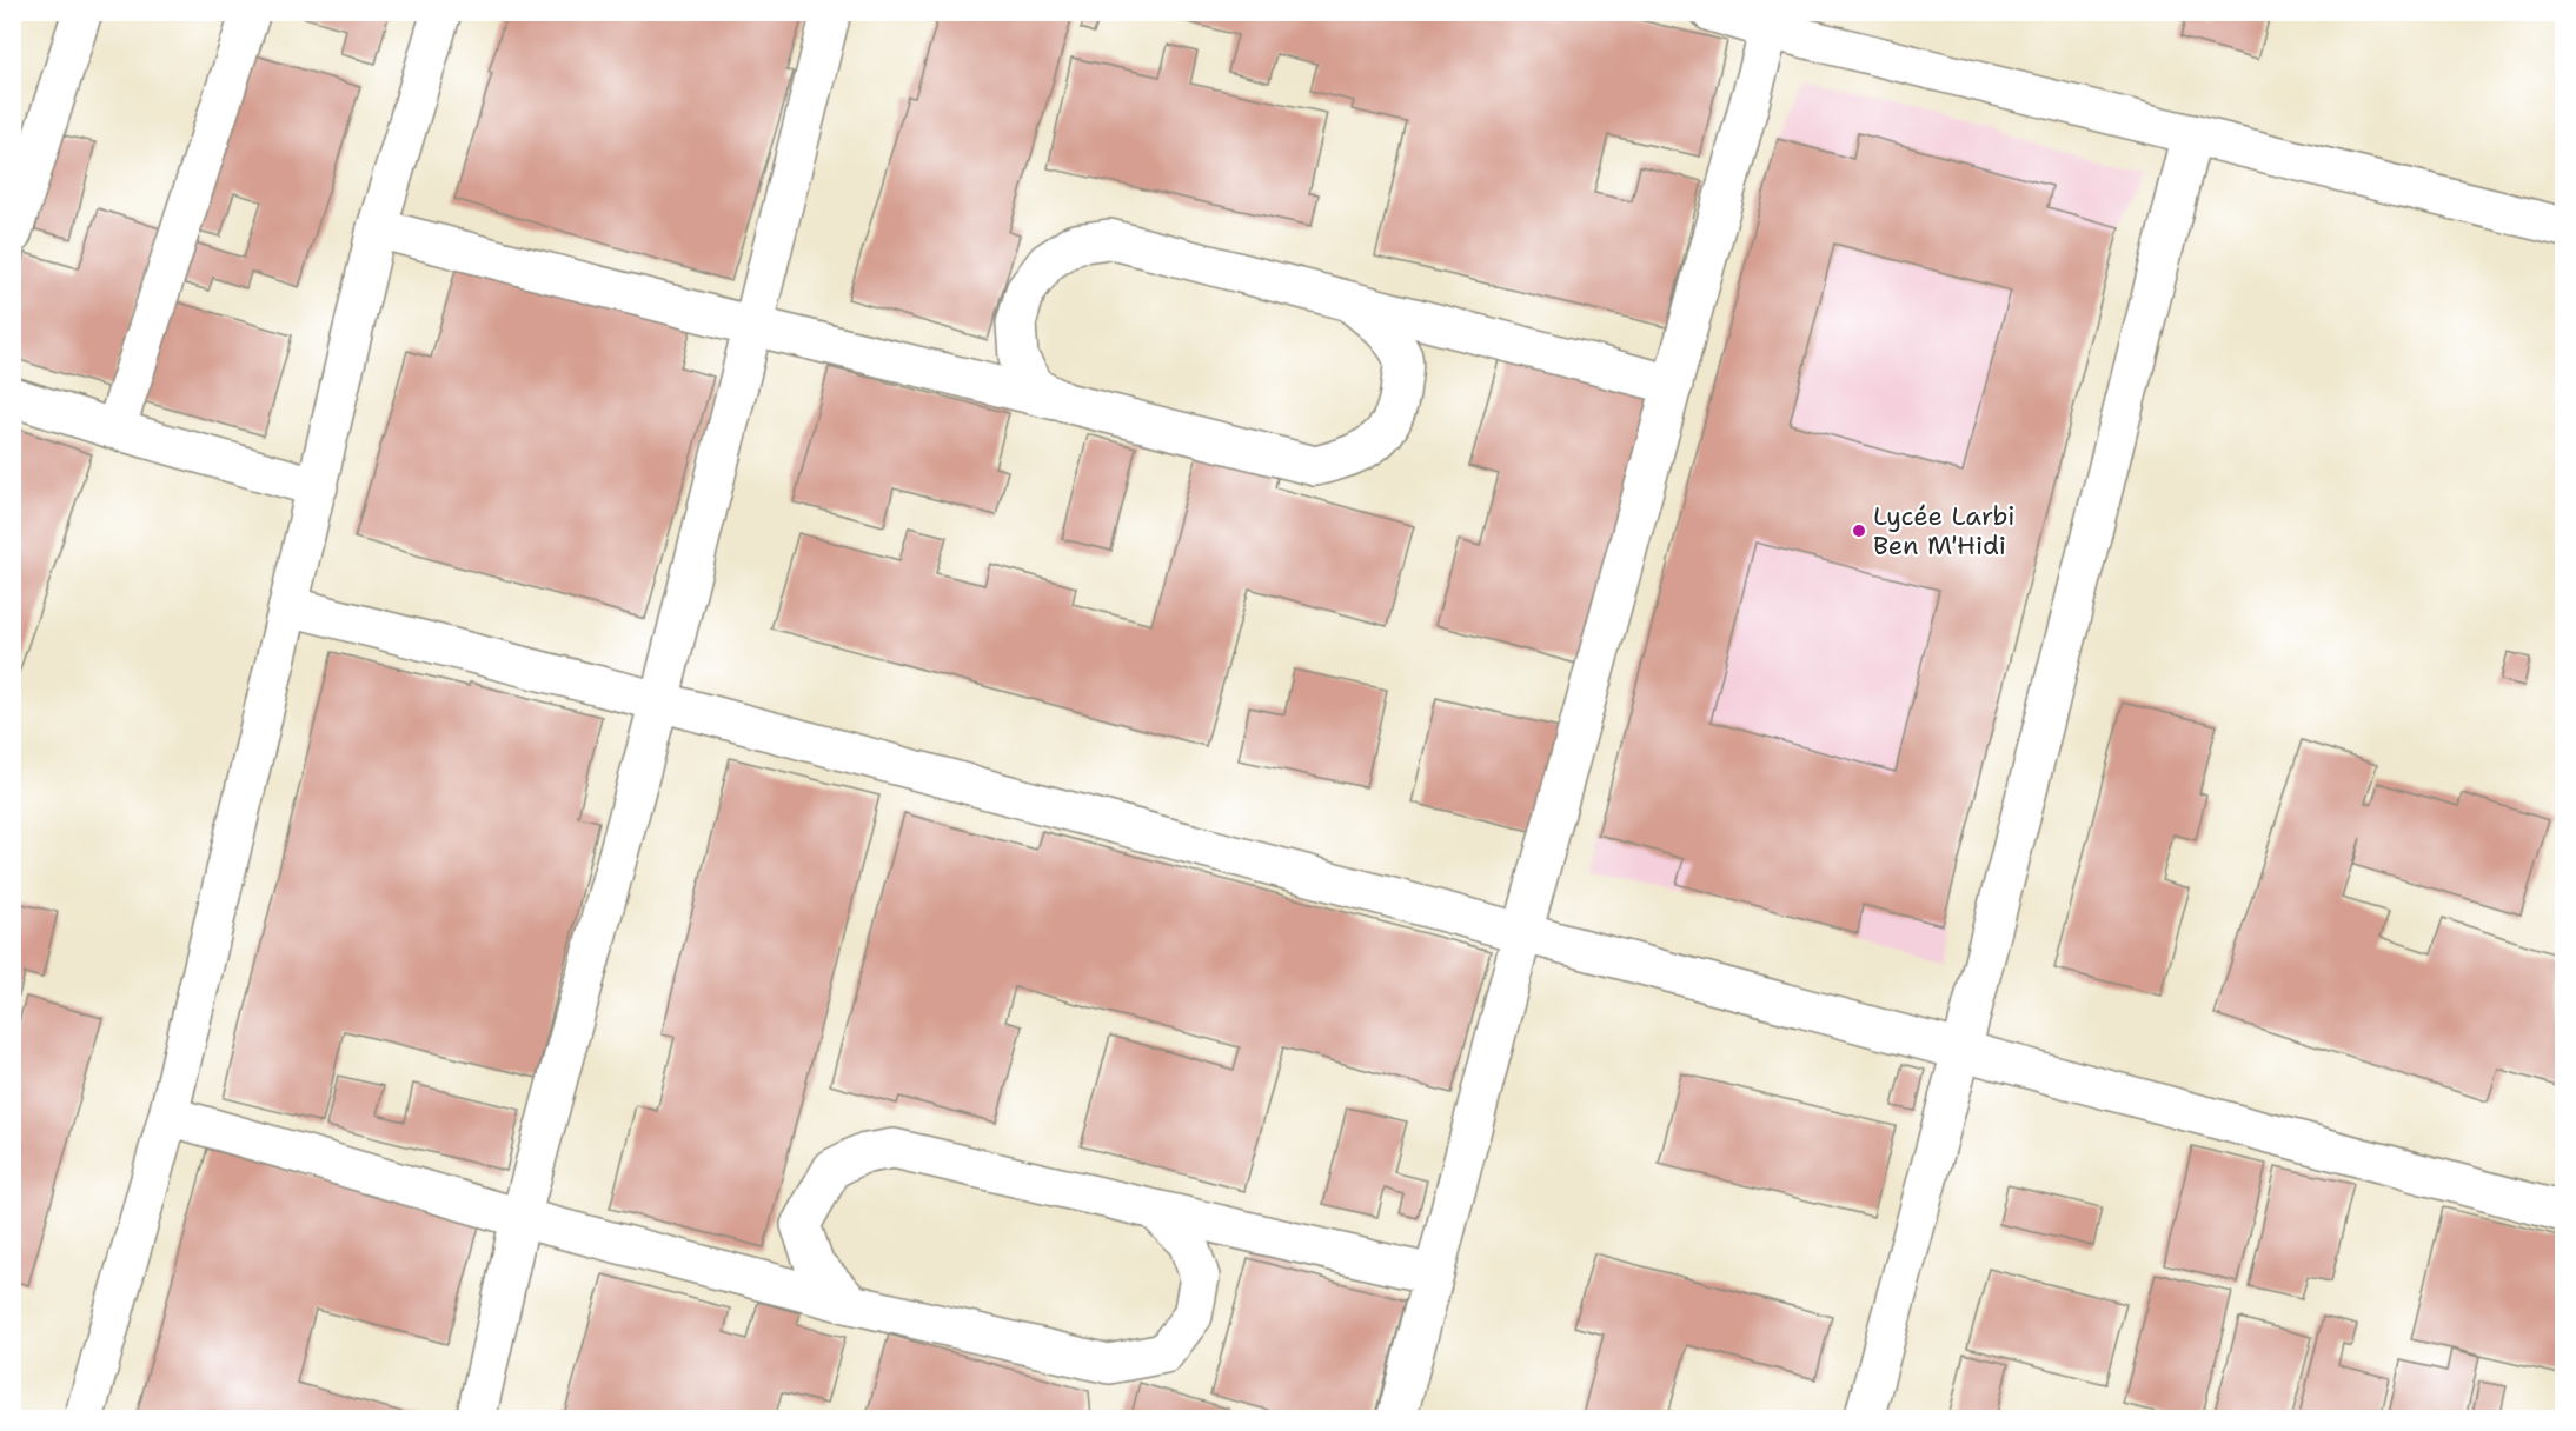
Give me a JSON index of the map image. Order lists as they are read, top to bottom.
{
  "places": ["Lycée Larbi Ben M'Hidi"]
}
